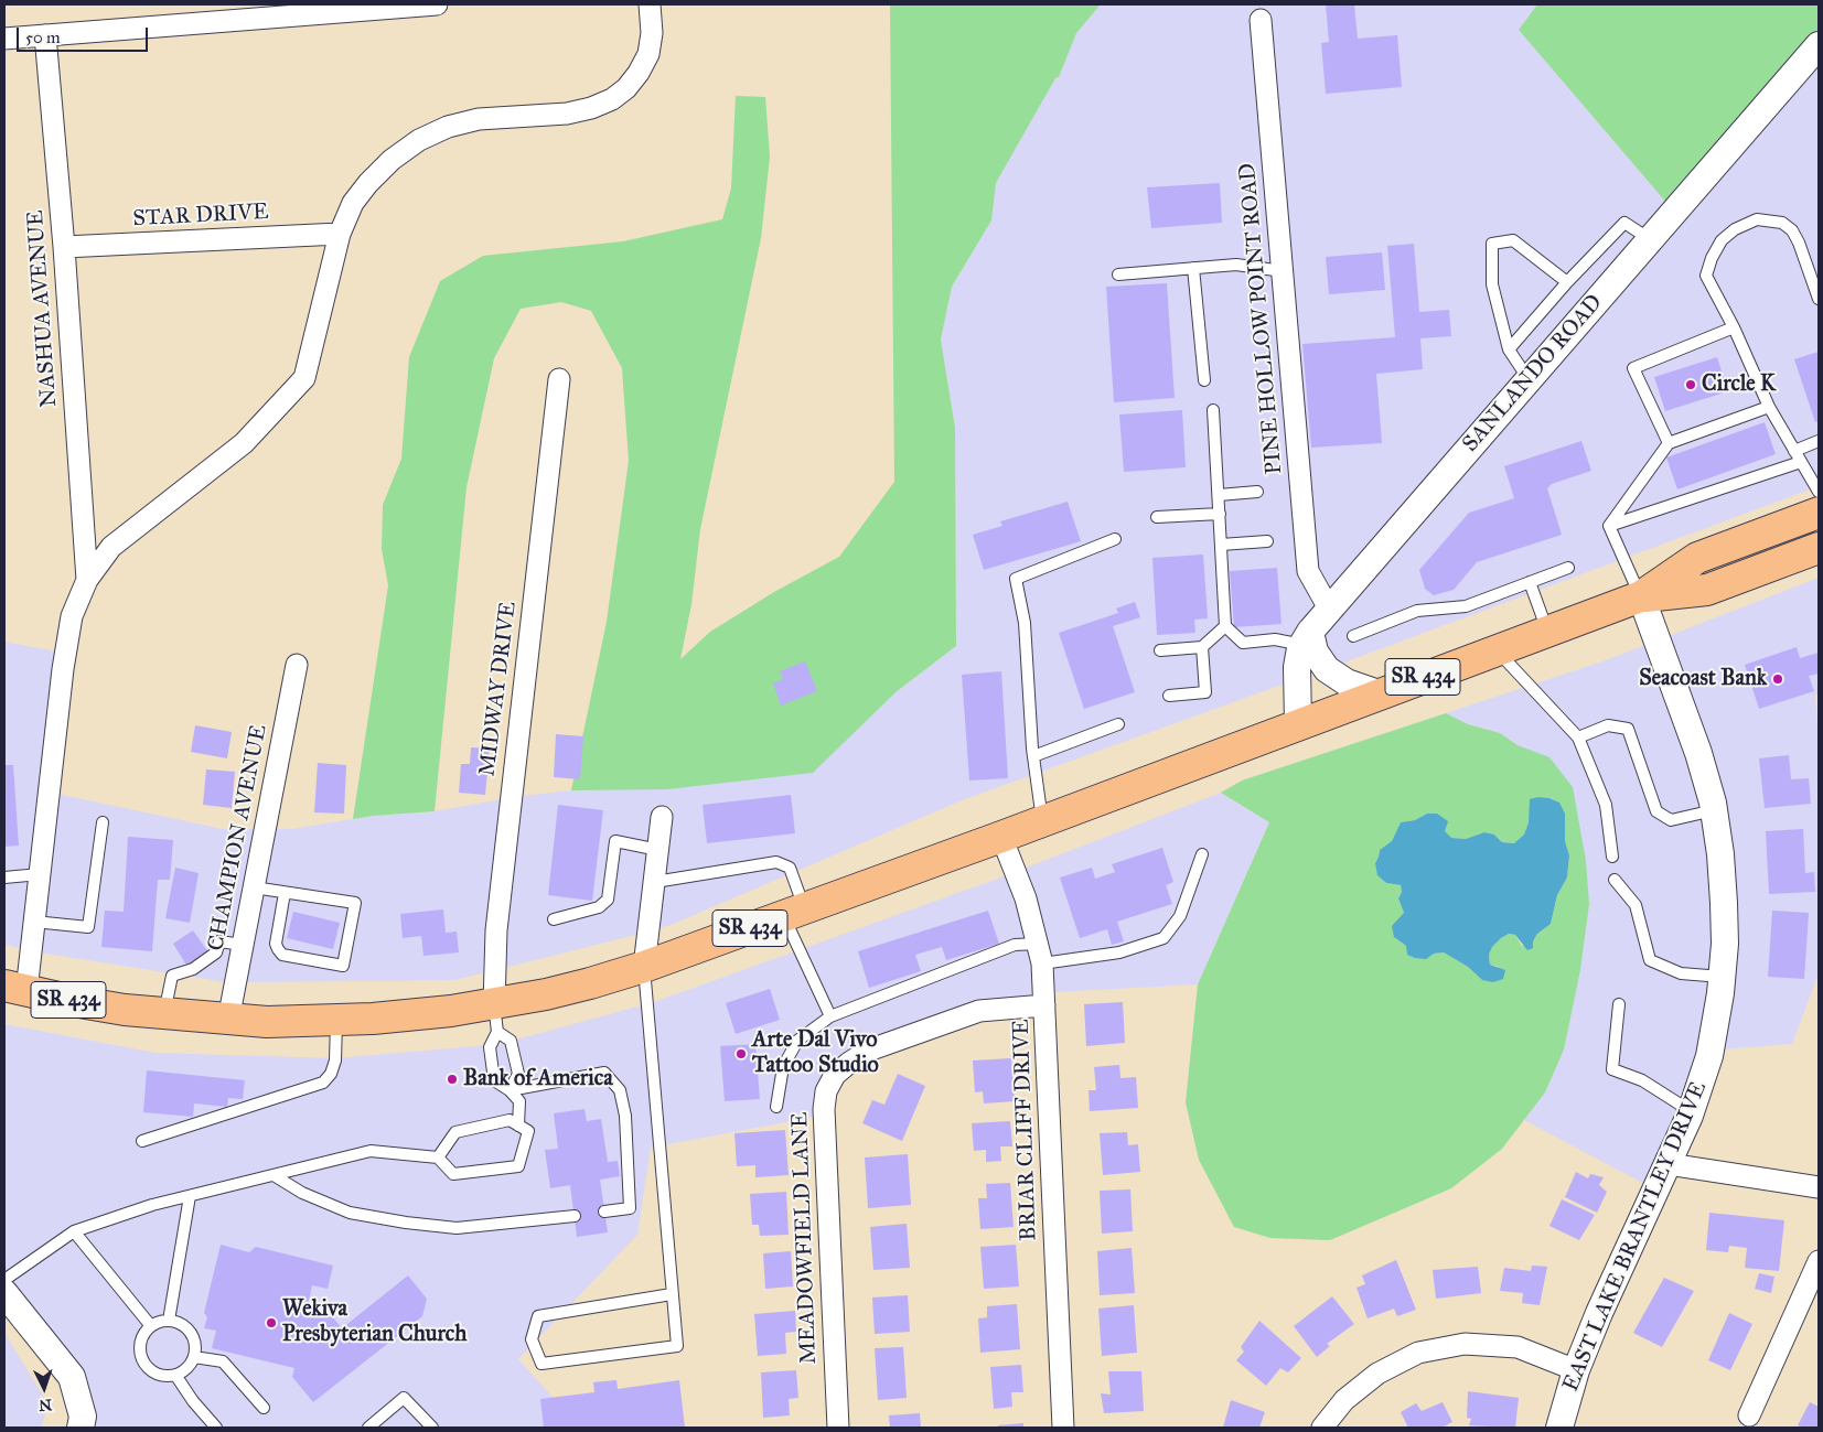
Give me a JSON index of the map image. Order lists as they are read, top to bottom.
{
  "streets": {
    "main road": ["SR 434"],
    "street": [
      "STAR DRIVE",
      "NASHUA AVENUE",
      "PINE HOLLOW POINT ROAD",
      "SANLANDO ROAD",
      "MIDWAY DRIVE",
      "CHAMPION AVENUE",
      "BRIAR CLIFF DRIVE",
      "EAST LAKE BRANTLEY DRIVE",
      "MEADOWFIELD LANE"
    ]
  },
  "crossings": [
    ["STAR DRIVE", "NASHUA AVENUE"],
    ["PINE HOLLOW POINT ROAD", "SANLANDO ROAD"],
    ["SANLANDO ROAD", "SR 434"],
    ["SR 434", "MIDWAY DRIVE"],
    ["SR 434", "CHAMPION AVENUE"],
    ["SR 434", "BRIAR CLIFF DRIVE"],
    ["SR 434", "EAST LAKE BRANTLEY DRIVE"],
    ["BRIAR CLIFF DRIVE", "MEADOWFIELD LANE"]
  ],
  "places": [
    "Circle K",
    "Seacoast Bank",
    "Arte Dal Vivo Tattoo Studio",
    "Bank of America",
    "Wekiva Presbyterian Church"
  ],
  "scale_bar": "50 m",
  "north": "bottom"
}
